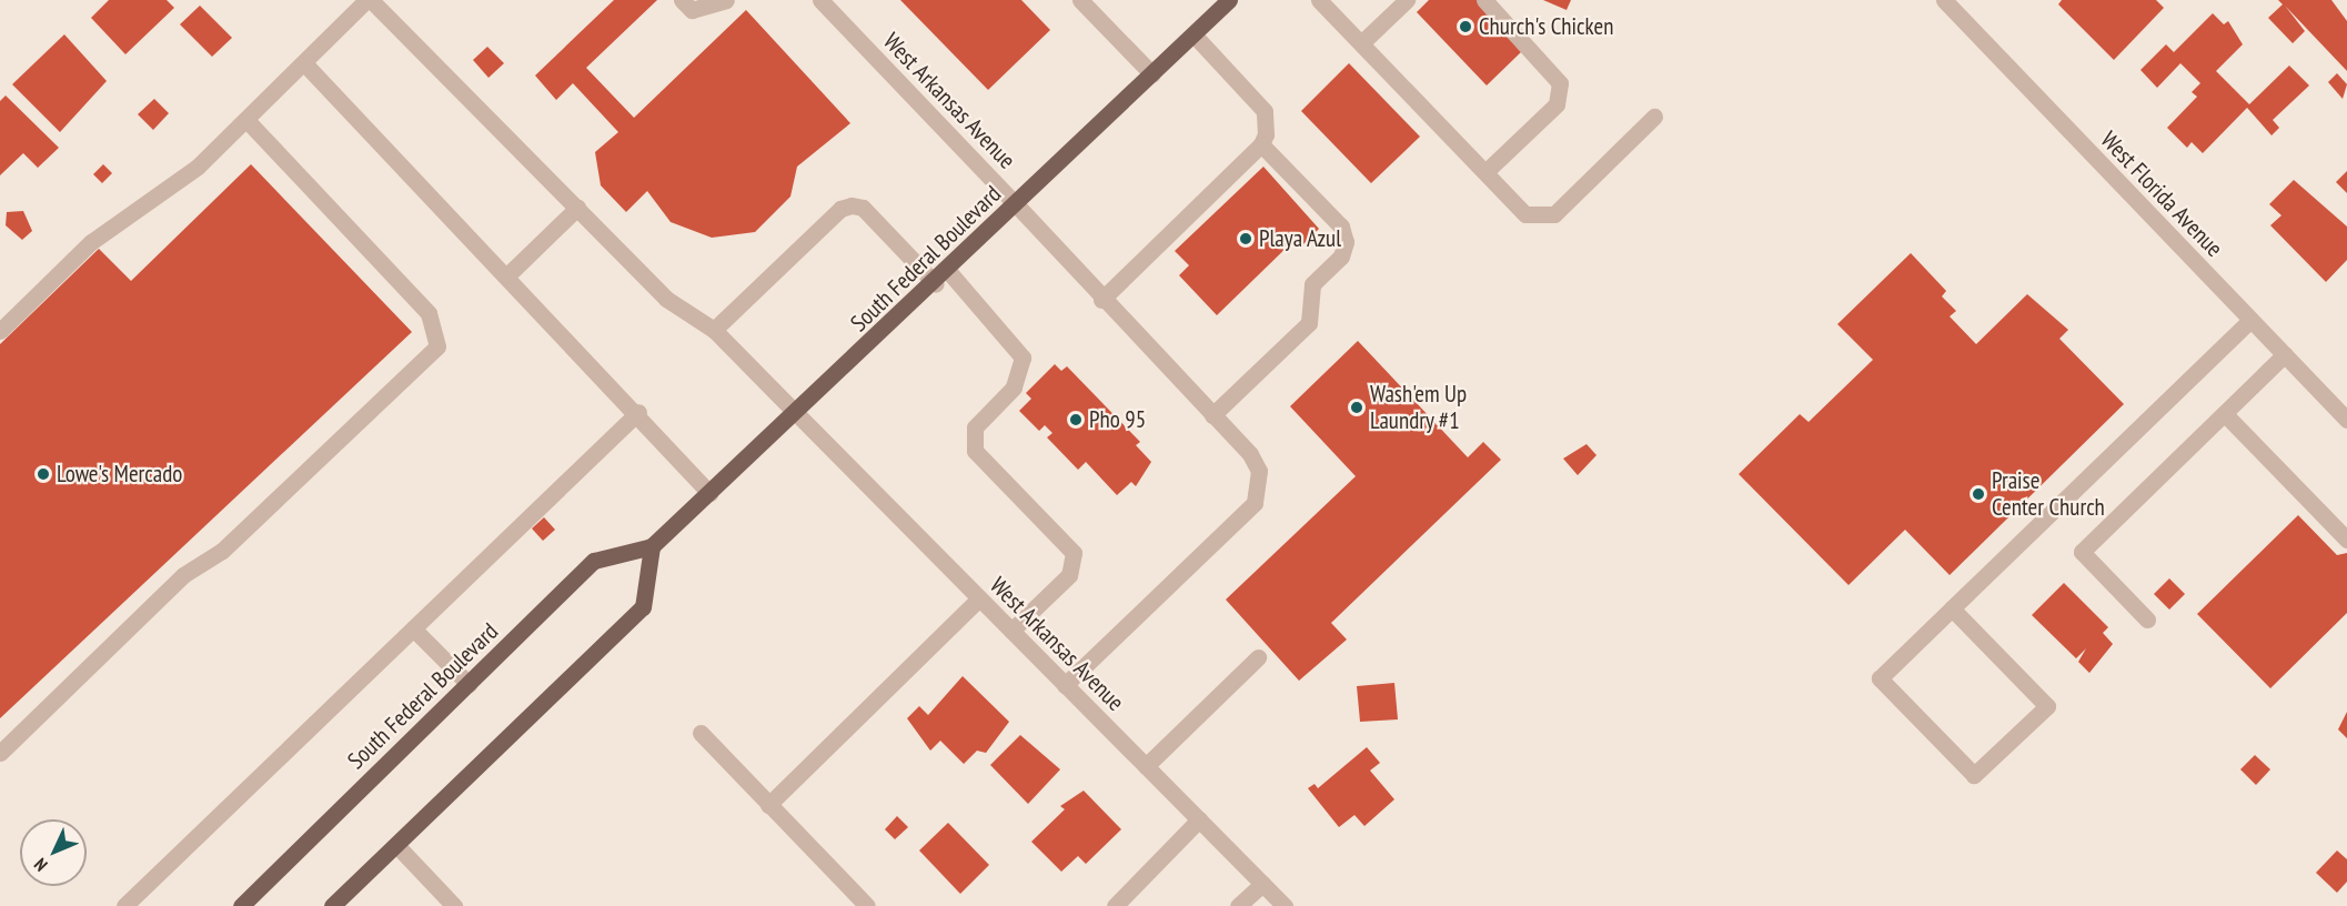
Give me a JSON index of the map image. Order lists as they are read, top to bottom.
{
  "streets": {
    "main road": ["South Federal Boulevard"],
    "street": ["West Arkansas Avenue", "West Florida Avenue"]
  },
  "crossings": [
    ["West Arkansas Avenue", "South Federal Boulevard"]
  ],
  "places": [
    "Church's Chicken",
    "Playa Azul",
    "Wash'em Up Laundry #1",
    "Pho 95",
    "Lowe's Mercado",
    "Praise Center Church"
  ],
  "north": "bottom left"
}
